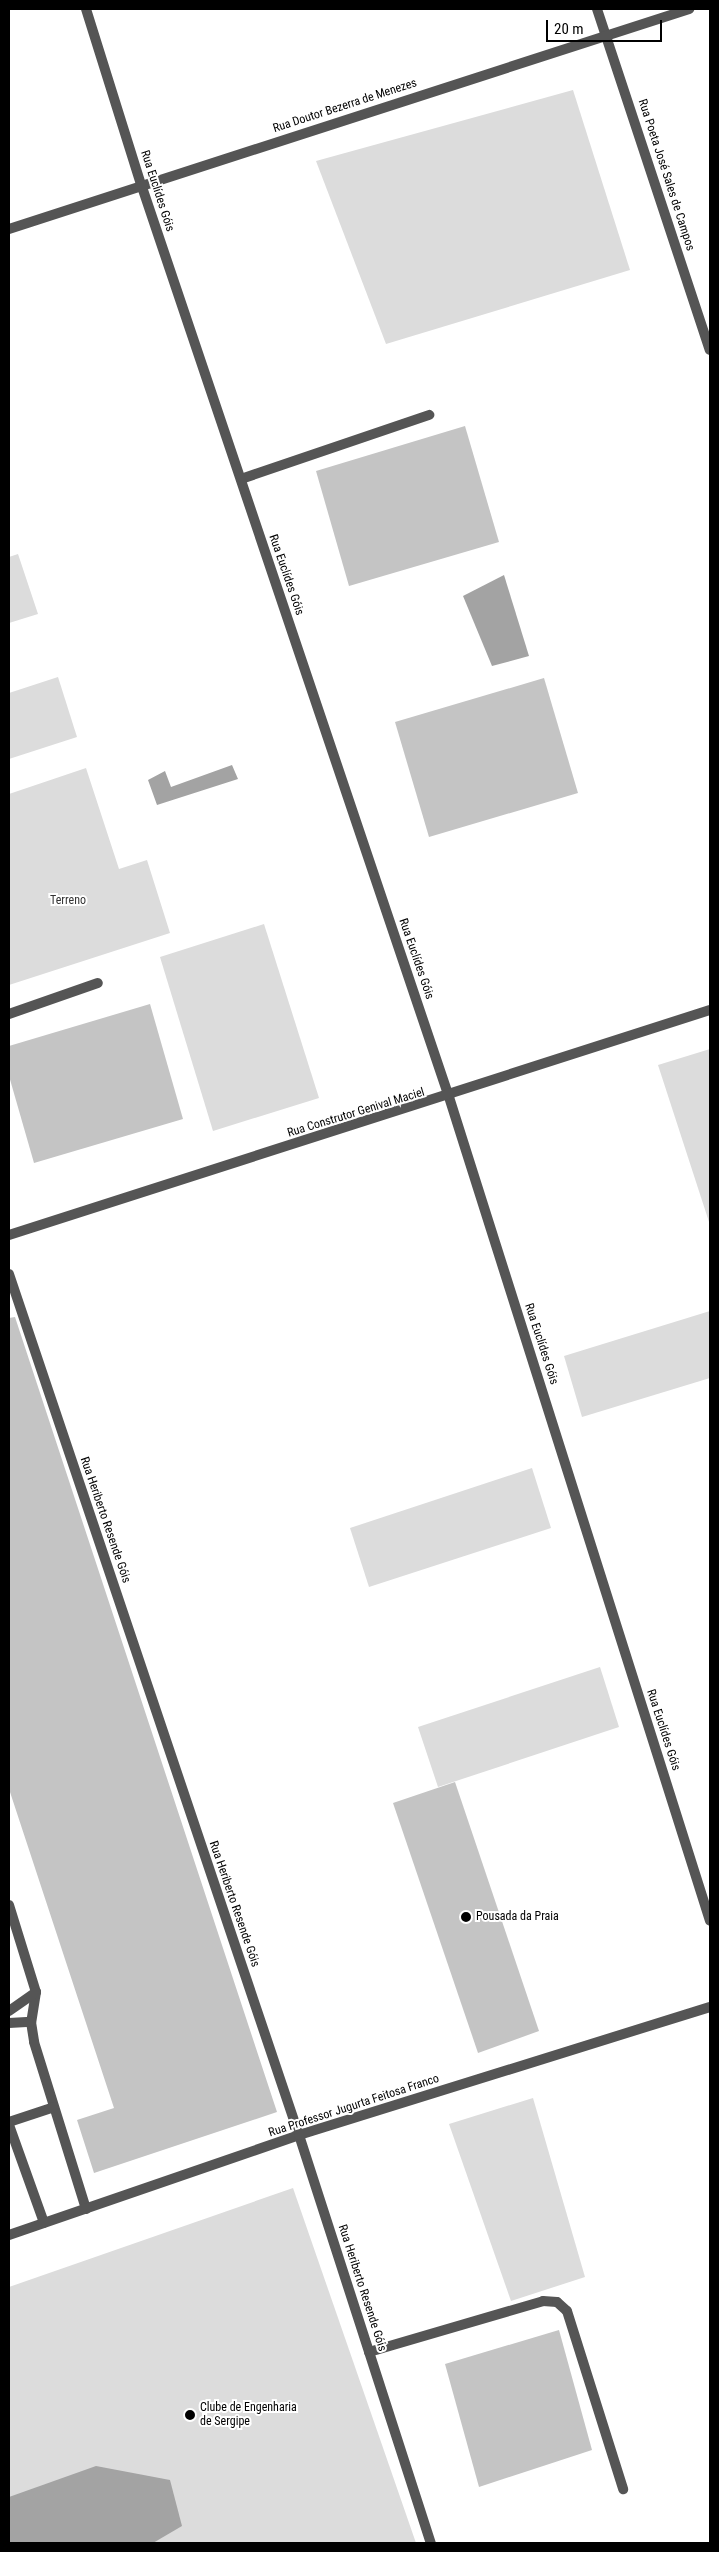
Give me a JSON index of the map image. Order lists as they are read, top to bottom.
{
  "streets": {
    "street": [
      "Rua Doutor Bezerra de Menezes",
      "Rua Poeta José Sales de Campos",
      "Rua Euclídes Góis",
      "Rua Construtor Genival Maciel",
      "Rua Heriberto Resende Góis",
      "Rua Professor Jugurta Feitosa Franco"
    ]
  },
  "crossings": [
    ["Rua Doutor Bezerra de Menezes", "Rua Poeta José Sales de Campos"],
    ["Rua Doutor Bezerra de Menezes", "Rua Euclídes Góis"],
    ["Rua Euclídes Góis", "Rua Construtor Genival Maciel"],
    ["Rua Heriberto Resende Góis", "Rua Professor Jugurta Feitosa Franco"]
  ],
  "parks": ["Terreno"],
  "places": ["Pousada da Praia", "Clube de Engenharia de Sergipe"],
  "scale_bar": "20 m"
}
